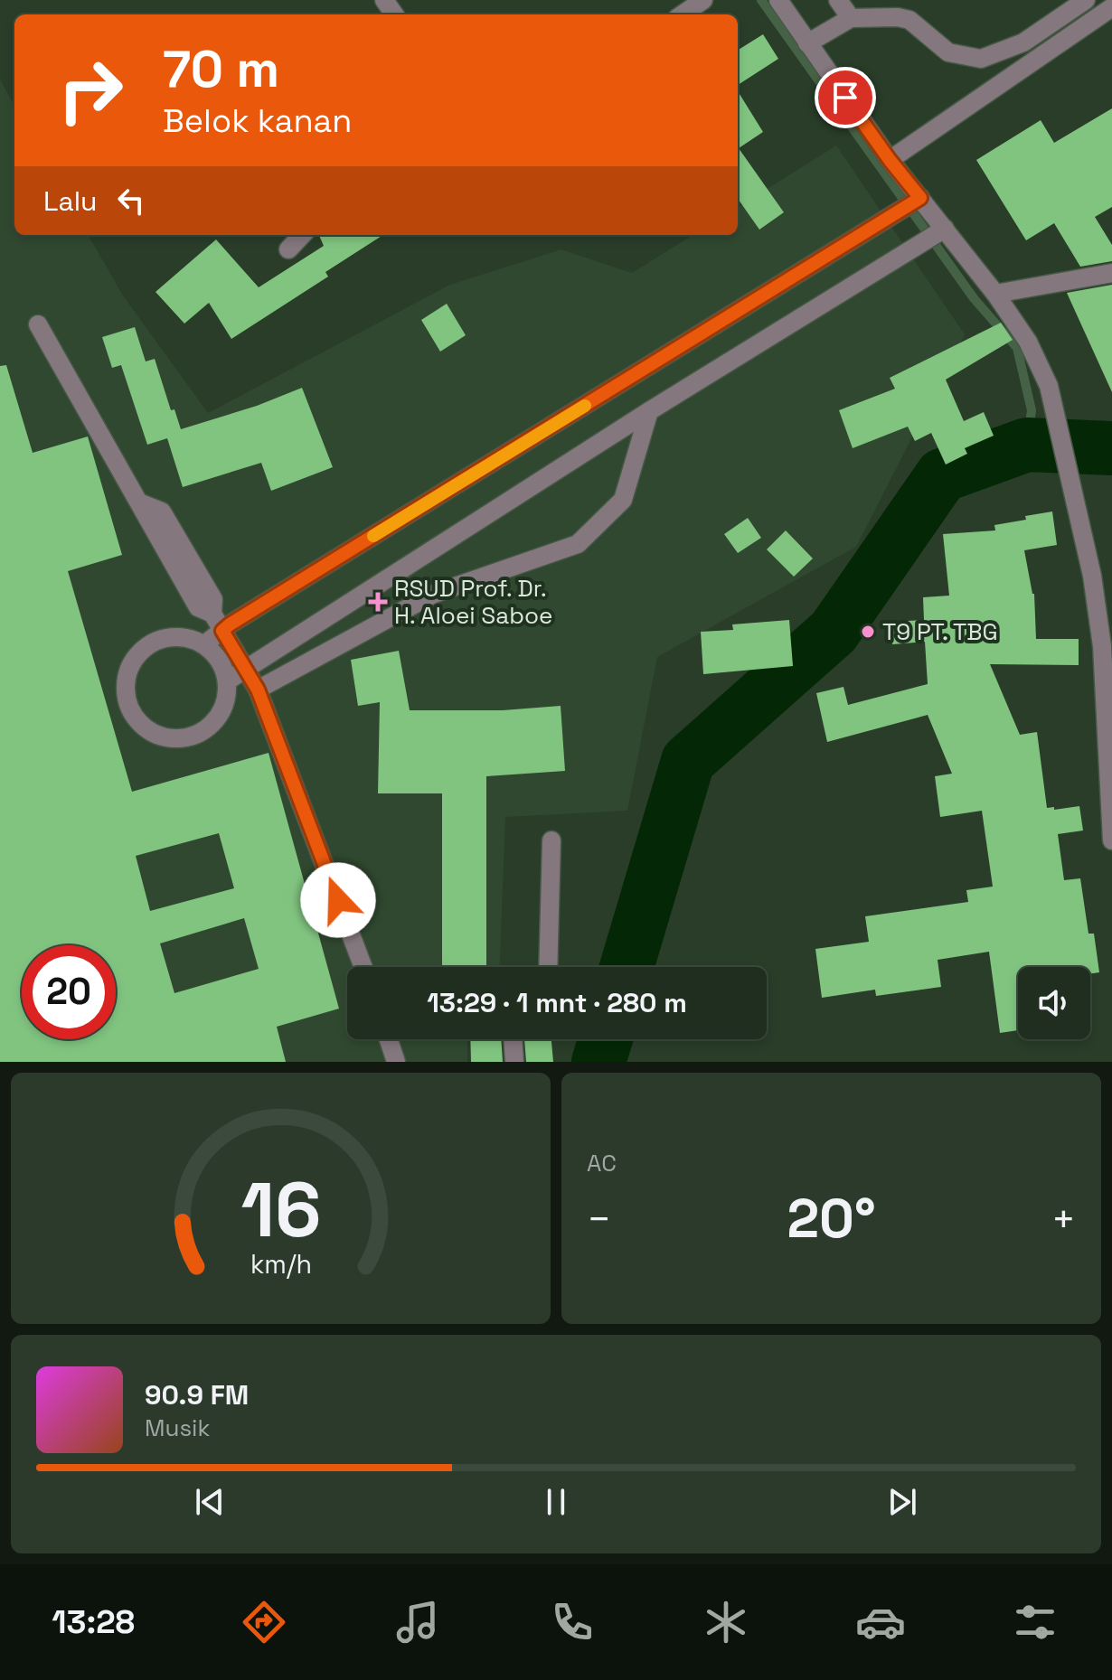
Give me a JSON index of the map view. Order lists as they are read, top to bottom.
{
  "places": {
    "health": ["RSUD Prof. Dr. H. Aloei Saboe"],
    "other": ["T9 PT. TBG"]
  },
  "page": {
    "turn": ["70 m", "Belok kanan"],
    "then": "Lalu",
    "limit": "20",
    "trip": "13:29 · 1 mnt · 280 m",
    "tile": "AC",
    "heat": ["−", "20°", "+"],
    "song": ["90.9 FM", "Musik"],
    "tabs": "13:28",
    "gauge": ["16", "km/h"]
  }
}
